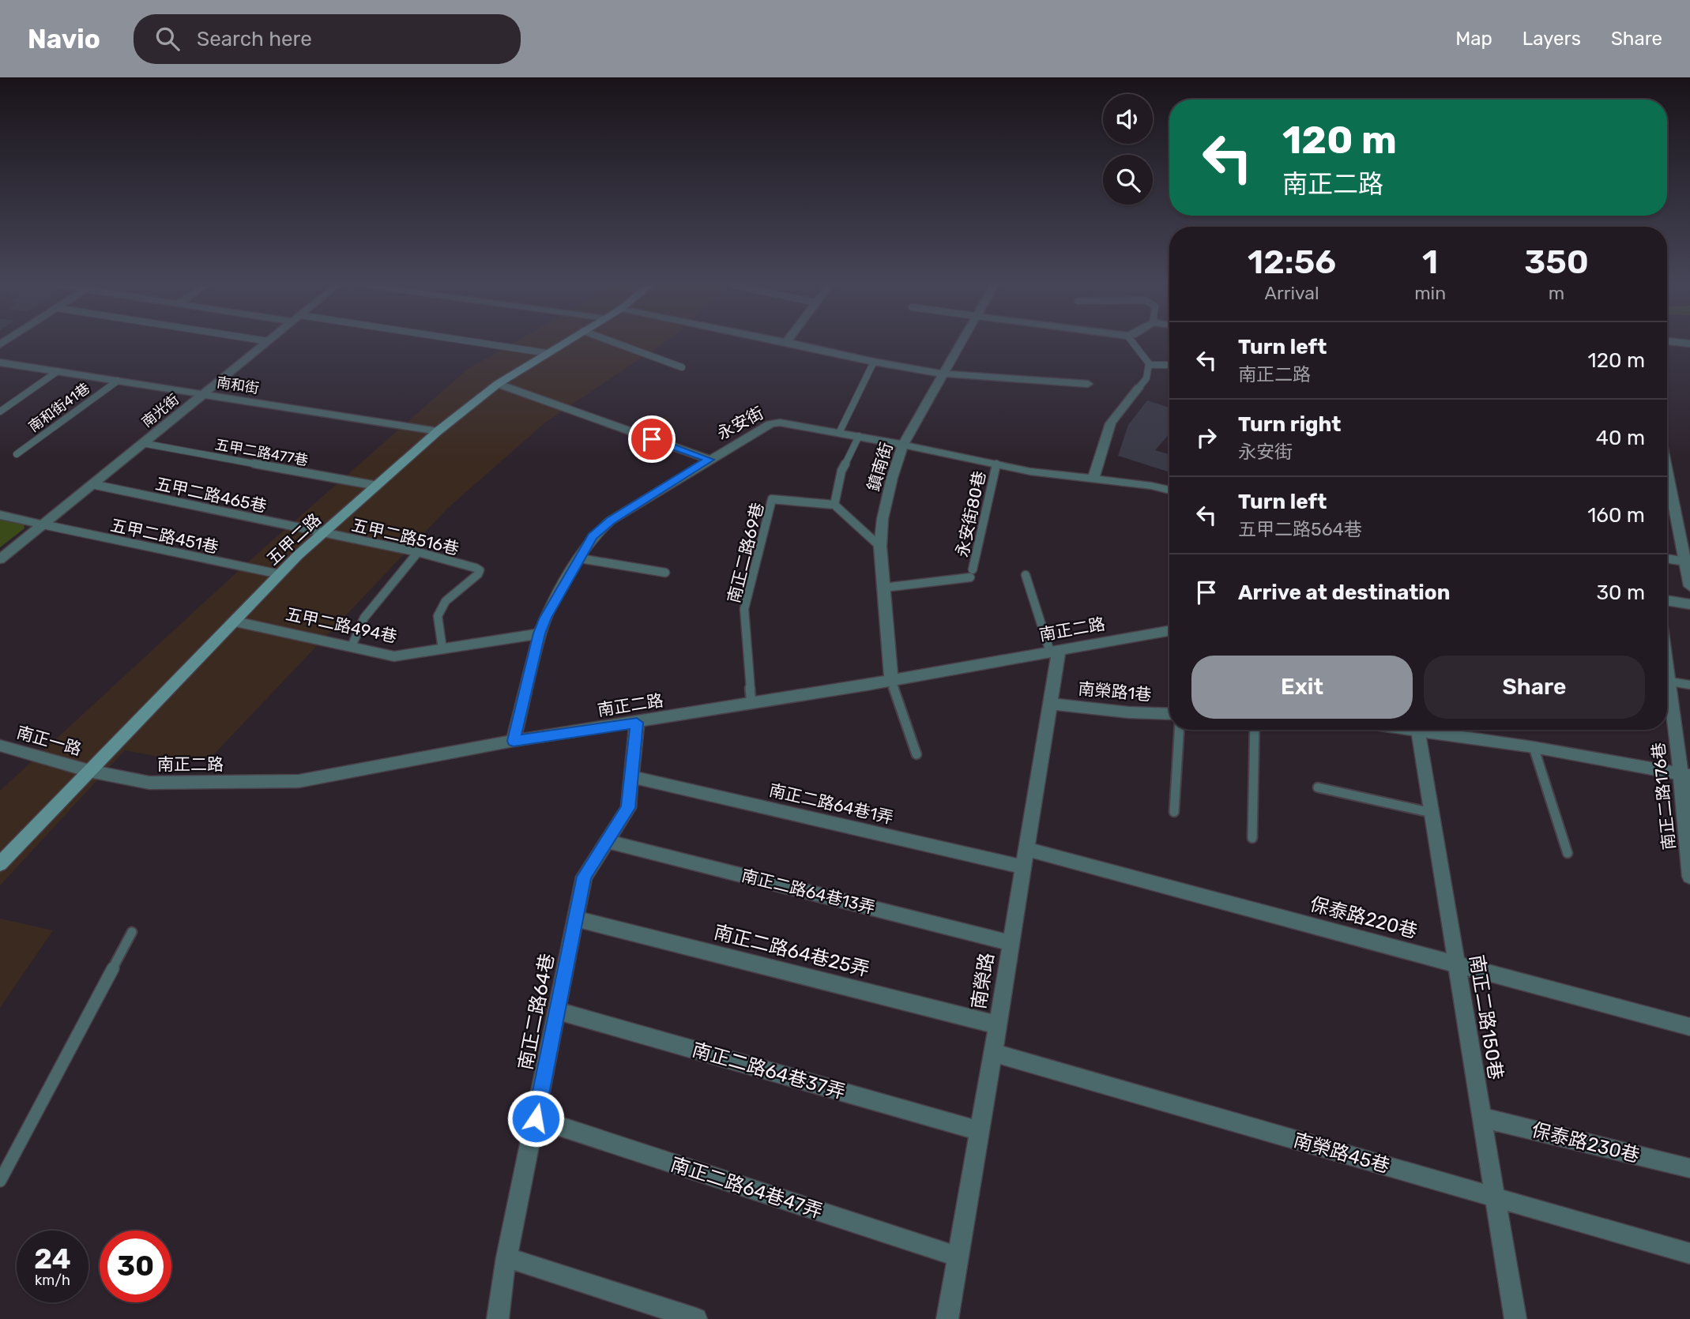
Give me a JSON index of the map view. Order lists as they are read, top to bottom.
{
  "streets": {
    "main road": ["五甲二路"],
    "street": [
      "南和街",
      "南光街",
      "永安街",
      "鎮南街",
      "五甲二路494巷",
      "南正二路",
      "南榮路1巷",
      "南正一路",
      "南正二路176巷",
      "南正二路64巷1弄",
      "南正二路64巷13弄",
      "保泰路220巷",
      "南正二路64巷25弄",
      "南榮路",
      "南正二路64巷",
      "南正二路150巷",
      "南正二路64巷37弄",
      "保泰路230巷",
      "南榮路45巷",
      "南正二路64巷47弄"
    ],
    "lane": [
      "南和街41巷",
      "五甲二路477巷",
      "五甲二路465巷",
      "永安街80巷",
      "五甲二路451巷",
      "五甲二路516巷",
      "南正二路69巷"
    ]
  },
  "crossings": [
    ["南和街", "南和街41巷"],
    ["南和街", "南光街"],
    ["南和街", "五甲二路"],
    ["南光街", "五甲二路477巷"],
    ["南光街", "五甲二路465巷"],
    ["南光街", "五甲二路451巷"],
    ["永安街", "鎮南街"],
    ["永安街", "永安街80巷"],
    ["永安街", "五甲二路494巷"],
    ["永安街", "南正二路"],
    ["五甲二路477巷", "五甲二路"],
    ["鎮南街", "永安街80巷"],
    ["鎮南街", "南正二路"],
    ["五甲二路465巷", "五甲二路516巷"],
    ["五甲二路465巷", "五甲二路"],
    ["五甲二路451巷", "五甲二路"],
    ["五甲二路516巷", "五甲二路"],
    ["五甲二路516巷", "五甲二路494巷"],
    ["五甲二路", "五甲二路494巷"],
    ["五甲二路", "南正二路"],
    ["五甲二路", "南正一路"],
    ["南正二路69巷", "南正二路"],
    ["南正二路", "南正一路"],
    ["南正二路", "南榮路"],
    ["南正二路", "南正二路64巷"],
    ["南榮路1巷", "南榮路"],
    ["南正二路64巷1弄", "南榮路"],
    ["南正二路64巷1弄", "南正二路64巷"],
    ["南正二路64巷13弄", "南榮路"],
    ["南正二路64巷13弄", "南正二路64巷"],
    ["保泰路220巷", "南榮路"],
    ["保泰路220巷", "南正二路150巷"],
    ["南正二路64巷25弄", "南榮路"],
    ["南正二路64巷25弄", "南正二路64巷"],
    ["南榮路", "南正二路64巷37弄"],
    ["南榮路", "南榮路45巷"],
    ["南榮路", "南正二路64巷47弄"],
    ["南正二路64巷", "南正二路64巷37弄"],
    ["南正二路64巷", "南正二路64巷47弄"],
    ["南正二路150巷", "保泰路230巷"],
    ["南正二路150巷", "南榮路45巷"]
  ],
  "page": {
    "header": "Navio",
    "search": "Search here",
    "nav": ["Map", "Layers", "Share"],
    "turn": ["120 m", "南正二路"],
    "eta": [
      "12:56",
      "Arrival",
      "1",
      "min",
      "350",
      "m"
    ],
    "list": [
      {
        "name": "Turn left",
        "note": "南正二路",
        "value": "120 m"
      },
      {
        "name": "Turn right",
        "note": "永安街",
        "value": "40 m"
      },
      {
        "name": "Turn left",
        "note": "五甲二路564巷",
        "value": "160 m"
      },
      {
        "name": "Arrive at destination",
        "value": "30 m"
      }
    ],
    "buttons": ["Exit", "Share"],
    "speed": "24 km/h",
    "limit": "30"
  }
}
